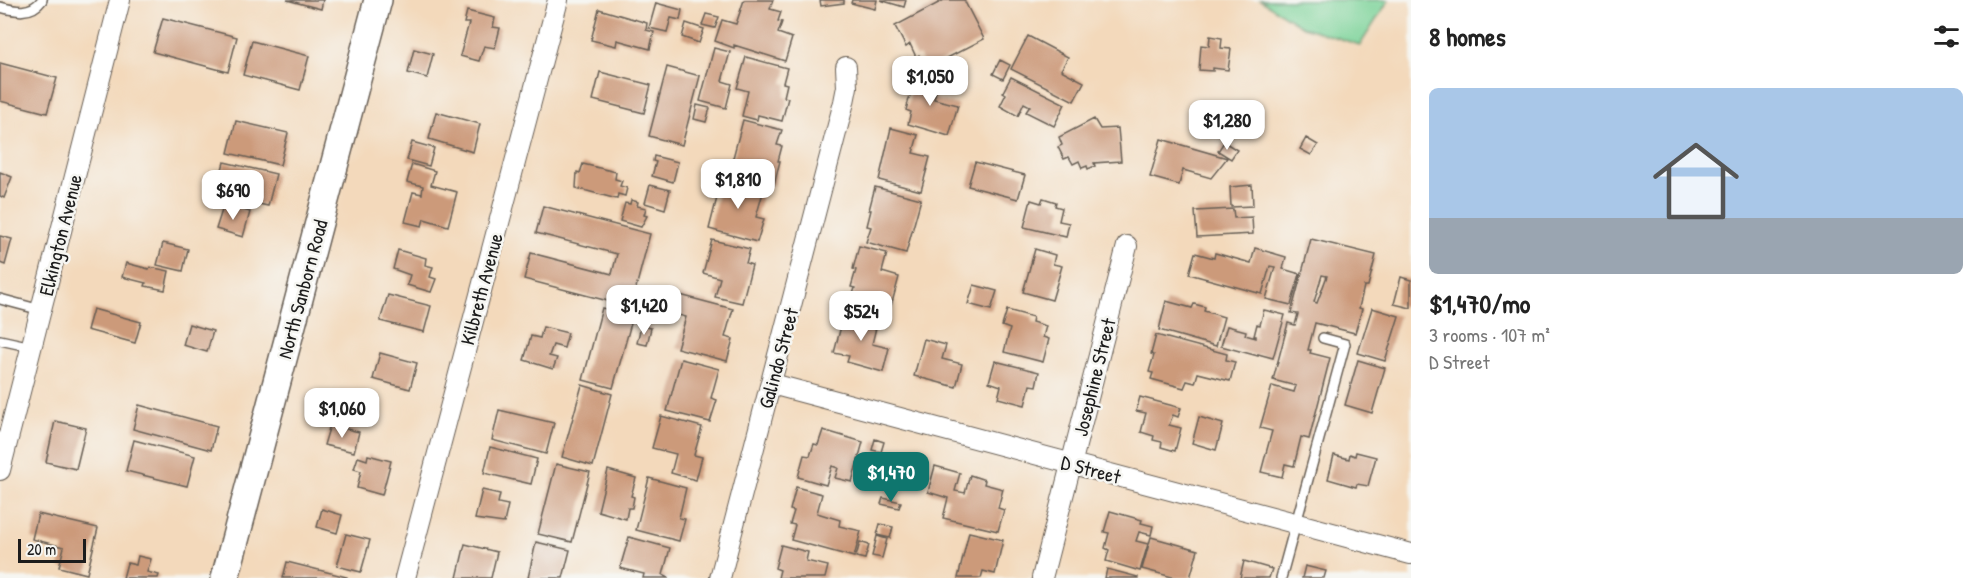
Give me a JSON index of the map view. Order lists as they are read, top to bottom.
{
  "streets": {
    "main road": ["North Sanborn Road"],
    "street": [
      "Elkington Avenue",
      "Kilbreth Avenue",
      "Galindo Street",
      "Josephine Street",
      "D Street"
    ]
  },
  "crossings": [
    ["Galindo Street", "D Street"],
    ["Josephine Street", "D Street"]
  ],
  "scale_bar": "20 m",
  "page": {
    "heading": "8 homes",
    "price": [
      "$1,050",
      "$1,280",
      "$1,810",
      "$690",
      "$1,420",
      "$524",
      "$1,060",
      "$1,470"
    ],
    "list": [
      {
        "name": "$1,470/mo",
        "note": "3 rooms · 107 m² · D Street"
      }
    ],
    "scale": "20 m"
  }
}
